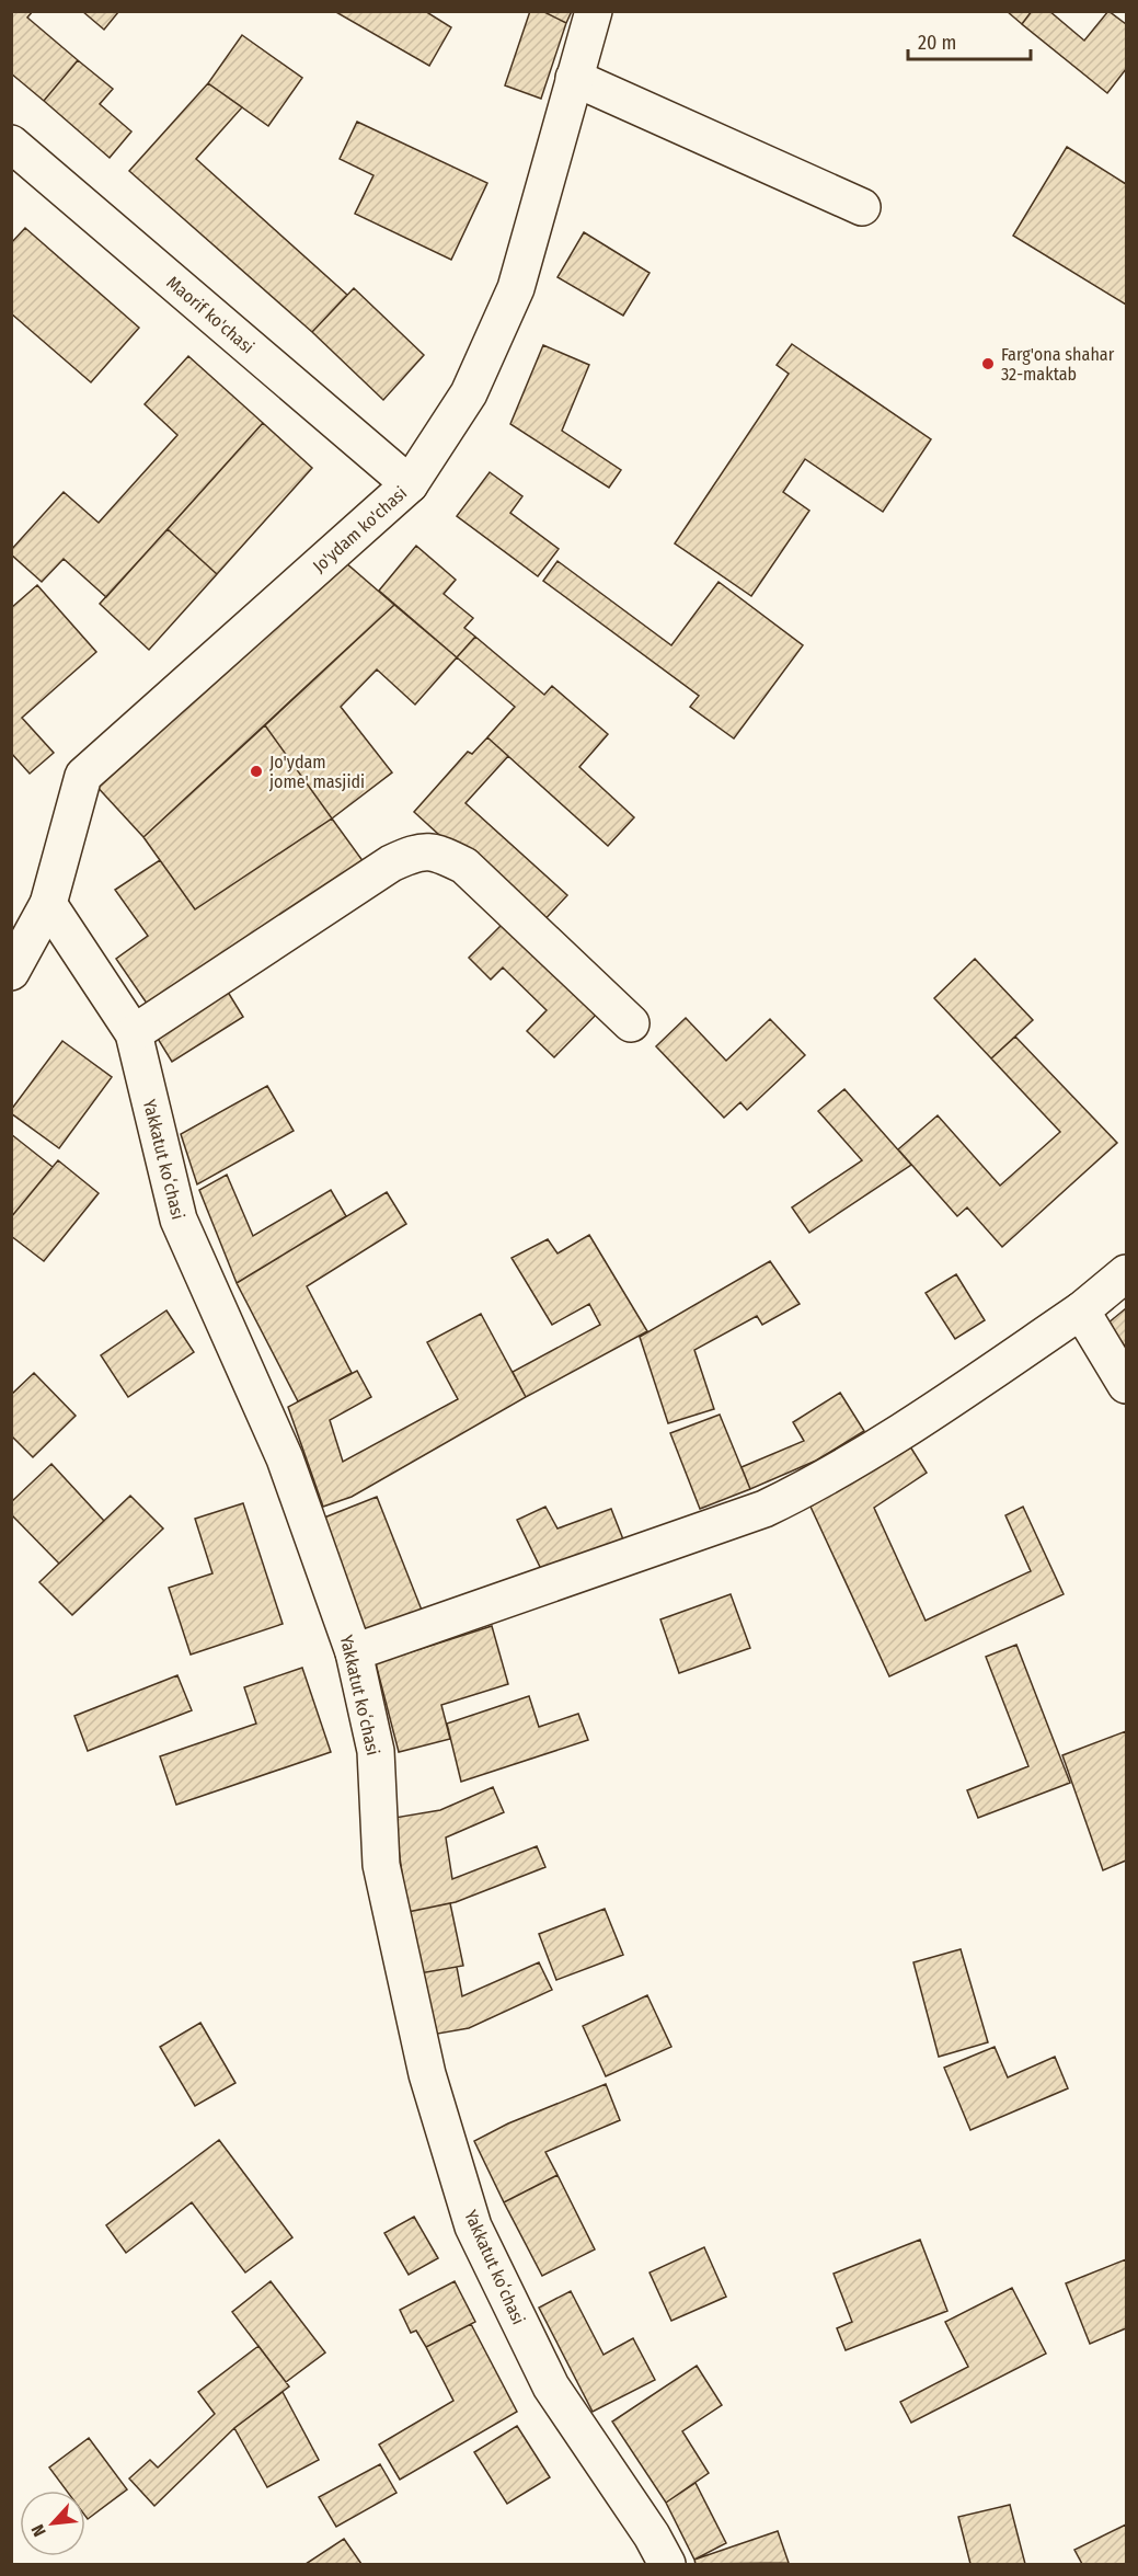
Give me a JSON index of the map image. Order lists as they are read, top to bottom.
{
  "streets": {
    "street": ["Maorif ko'chasi", "Jo'ydam ko'chasi", "Yakkatut koʻchasi"]
  },
  "crossings": [
    ["Maorif ko'chasi", "Jo'ydam ko'chasi"],
    ["Jo'ydam ko'chasi", "Yakkatut koʻchasi"]
  ],
  "places": ["Farg'ona shahar 32-maktab", "Jo'ydam jome' masjidi"],
  "scale_bar": "20 m",
  "north": "bottom left"
}
